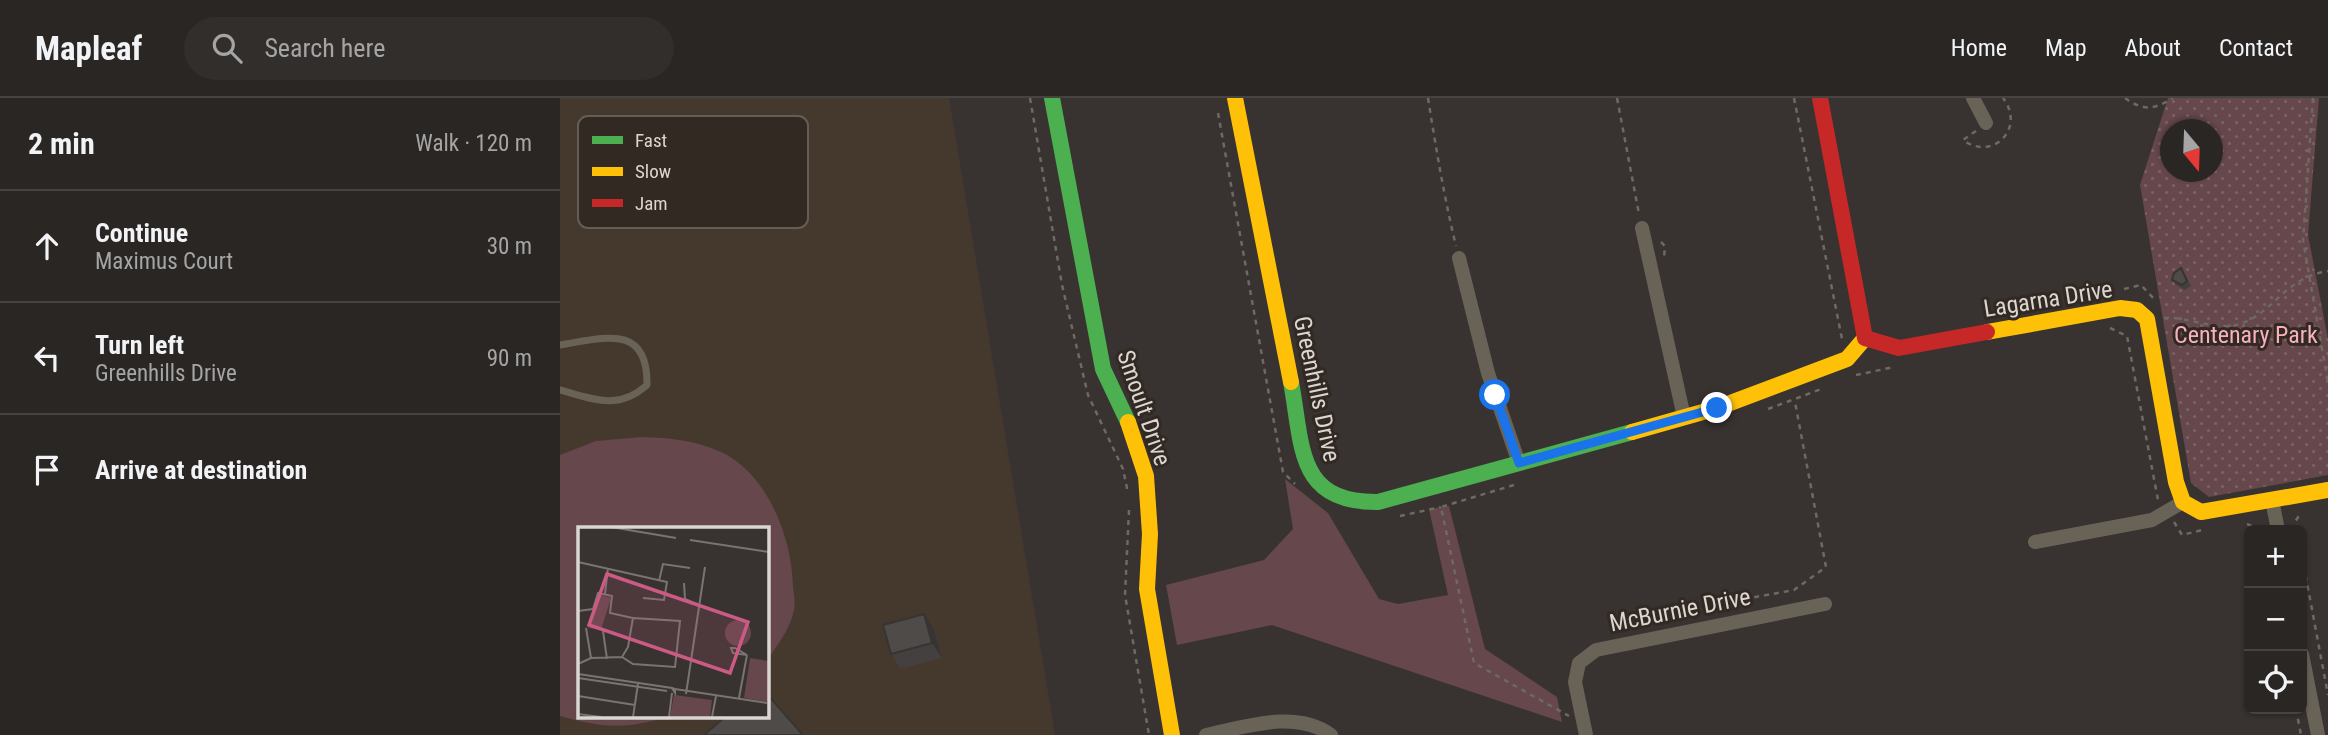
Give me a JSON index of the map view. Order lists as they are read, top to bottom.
{
  "streets": {
    "street": [
      "Lagarna Drive",
      "Greenhills Drive",
      "Smoult Drive",
      "McBurnie Drive"
    ]
  },
  "crossings": [
    ["Lagarna Drive", "Greenhills Drive"]
  ],
  "parks": ["Centenary Park"],
  "legend": ["Fast", "Slow", "Jam"],
  "north": "bottom",
  "page": {
    "header": "Mapleaf",
    "search": "Search here",
    "nav": [
      "Home",
      "Map",
      "About",
      "Contact"
    ],
    "heading": ["2 min", "Walk · 120 m"],
    "list": [
      ["Continue", "Maximus Court", "30 m"],
      ["Turn left", "Greenhills Drive", "90 m"],
      "Arrive at destination"
    ],
    "map_buttons": ["+", "−"]
  }
}
